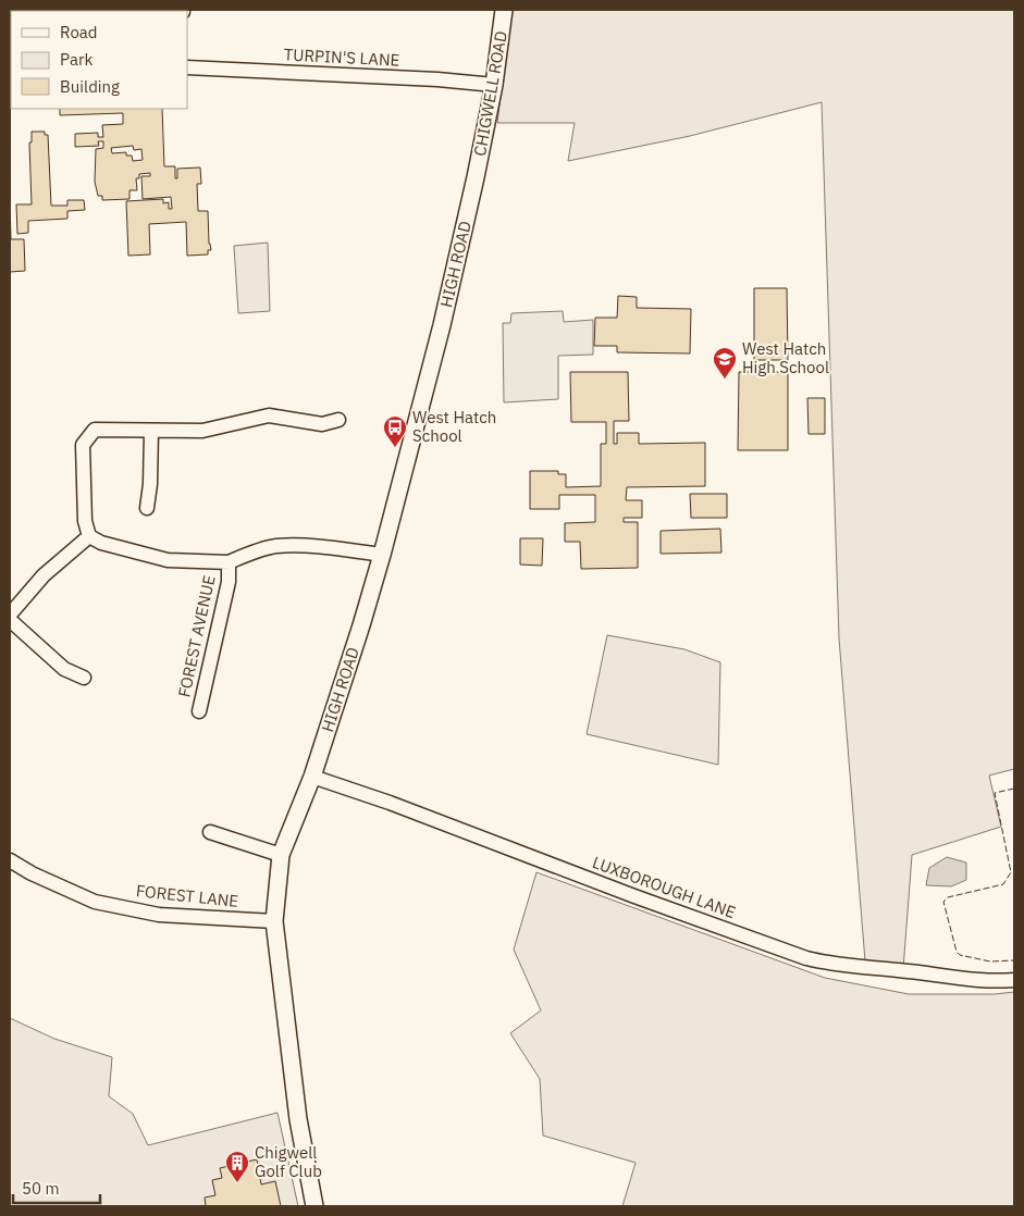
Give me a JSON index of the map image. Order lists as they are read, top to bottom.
{
  "streets": {
    "main road": ["CHIGWELL ROAD", "HIGH ROAD"],
    "street": [
      "TURPIN'S LANE",
      "FOREST AVENUE",
      "LUXBOROUGH LANE",
      "FOREST LANE"
    ]
  },
  "crossings": [
    ["TURPIN'S LANE", "CHIGWELL ROAD"],
    ["CHIGWELL ROAD", "HIGH ROAD"],
    ["HIGH ROAD", "FOREST AVENUE"],
    ["HIGH ROAD", "LUXBOROUGH LANE"],
    ["HIGH ROAD", "FOREST LANE"]
  ],
  "places": {
    "school or university": ["West Hatch High School"],
    "bus stop": ["West Hatch School"],
    "building": ["Chigwell Golf Club"]
  },
  "legend": ["Road", "Park", "Building"],
  "scale_bar": "50 m"
}
